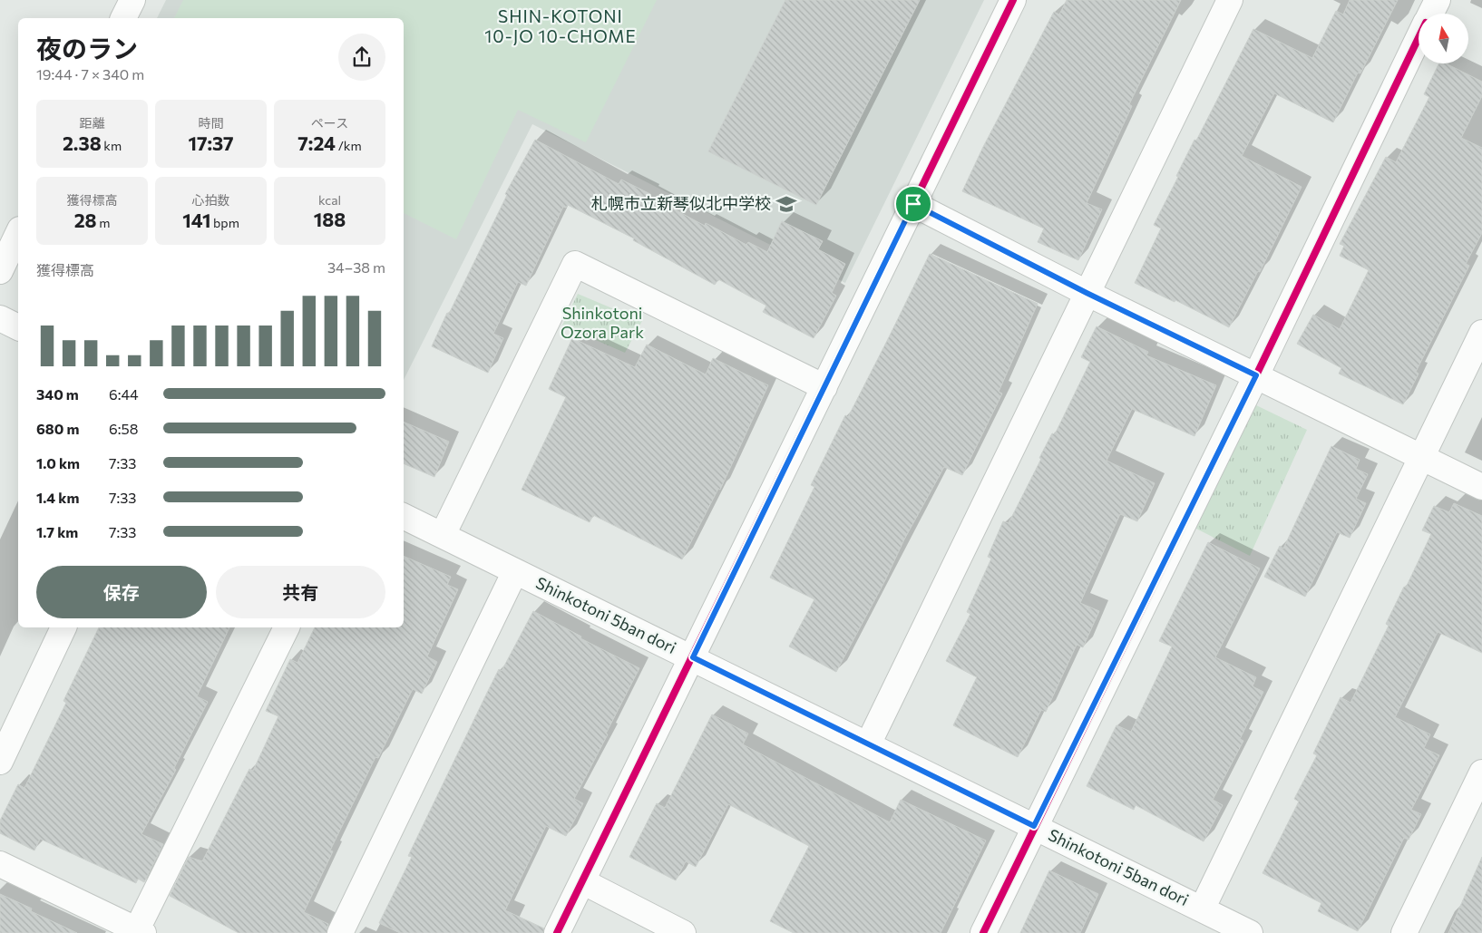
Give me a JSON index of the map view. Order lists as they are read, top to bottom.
{
  "streets": {
    "street": ["Shinkotoni 5ban dori"]
  },
  "districts": ["SHIN-KOTONI 10-JO 10-CHOME"],
  "parks": ["Shinkotoni Ozora Park"],
  "places": {
    "school or university": ["札幌市立新琴似北中学校"]
  },
  "north": "top",
  "page": {
    "heading": ["夜のラン", "19:44 · 7 × 340 m"],
    "stats": [
      ["距離", "2.38 km"],
      ["時間", "17:37"],
      ["ペース", "7:24 /km"],
      ["獲得標高", "28 m"],
      ["心拍数", "141 bpm"],
      ["kcal", "188"]
    ],
    "chart": ["獲得標高", "34–38 m"],
    "list": [
      {
        "name": "340 m",
        "note": "6:44"
      },
      {
        "name": "680 m",
        "note": "6:58"
      },
      {
        "name": "1.0 km",
        "note": "7:33"
      },
      {
        "name": "1.4 km",
        "note": "7:33"
      },
      {
        "name": "1.7 km",
        "note": "7:33"
      }
    ],
    "buttons": ["保存", "共有"]
  }
}
